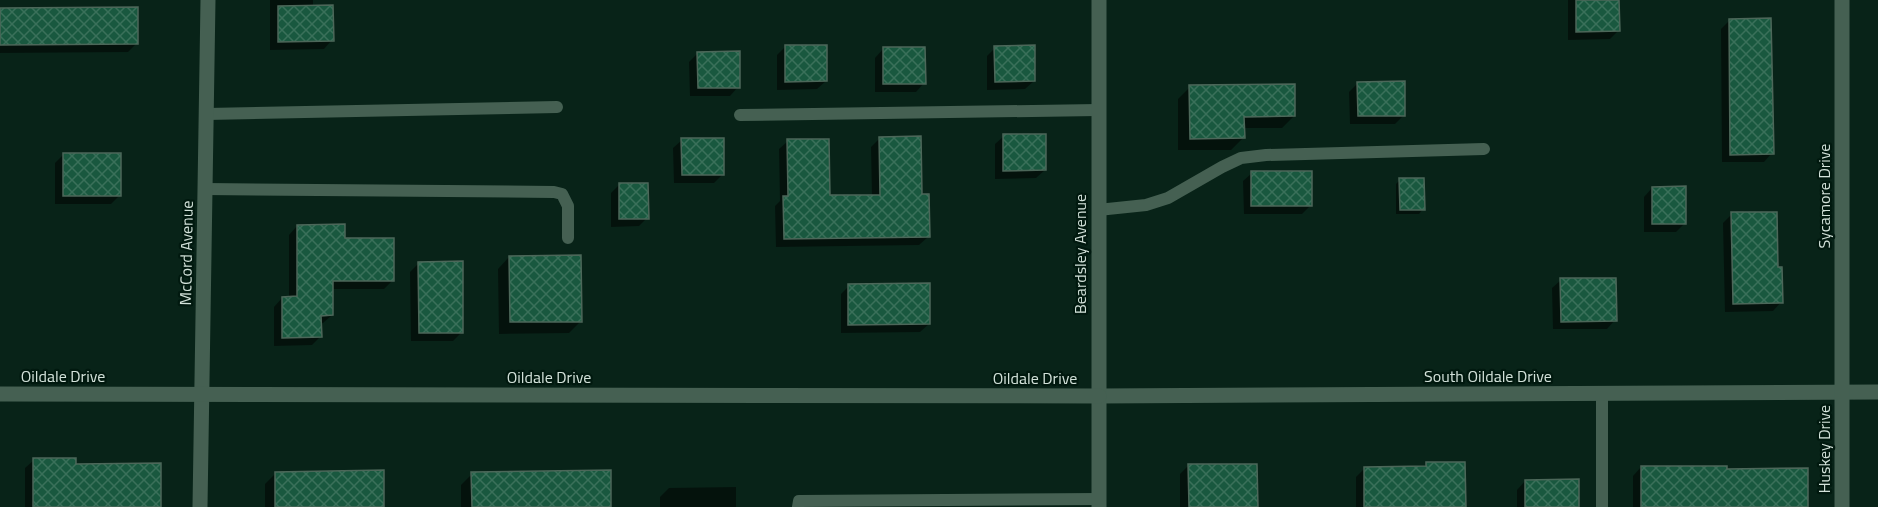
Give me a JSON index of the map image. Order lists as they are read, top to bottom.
{
  "streets": {
    "street": [
      "Sycamore Drive",
      "McCord Avenue",
      "Beardsley Avenue",
      "Oildale Drive",
      "South Oildale Drive",
      "Huskey Drive"
    ]
  },
  "crossings": [
    ["Sycamore Drive", "South Oildale Drive"],
    ["Sycamore Drive", "Huskey Drive"],
    ["McCord Avenue", "Oildale Drive"],
    ["Beardsley Avenue", "Oildale Drive"],
    ["Beardsley Avenue", "South Oildale Drive"],
    ["Oildale Drive", "South Oildale Drive"],
    ["South Oildale Drive", "Huskey Drive"]
  ]
}
